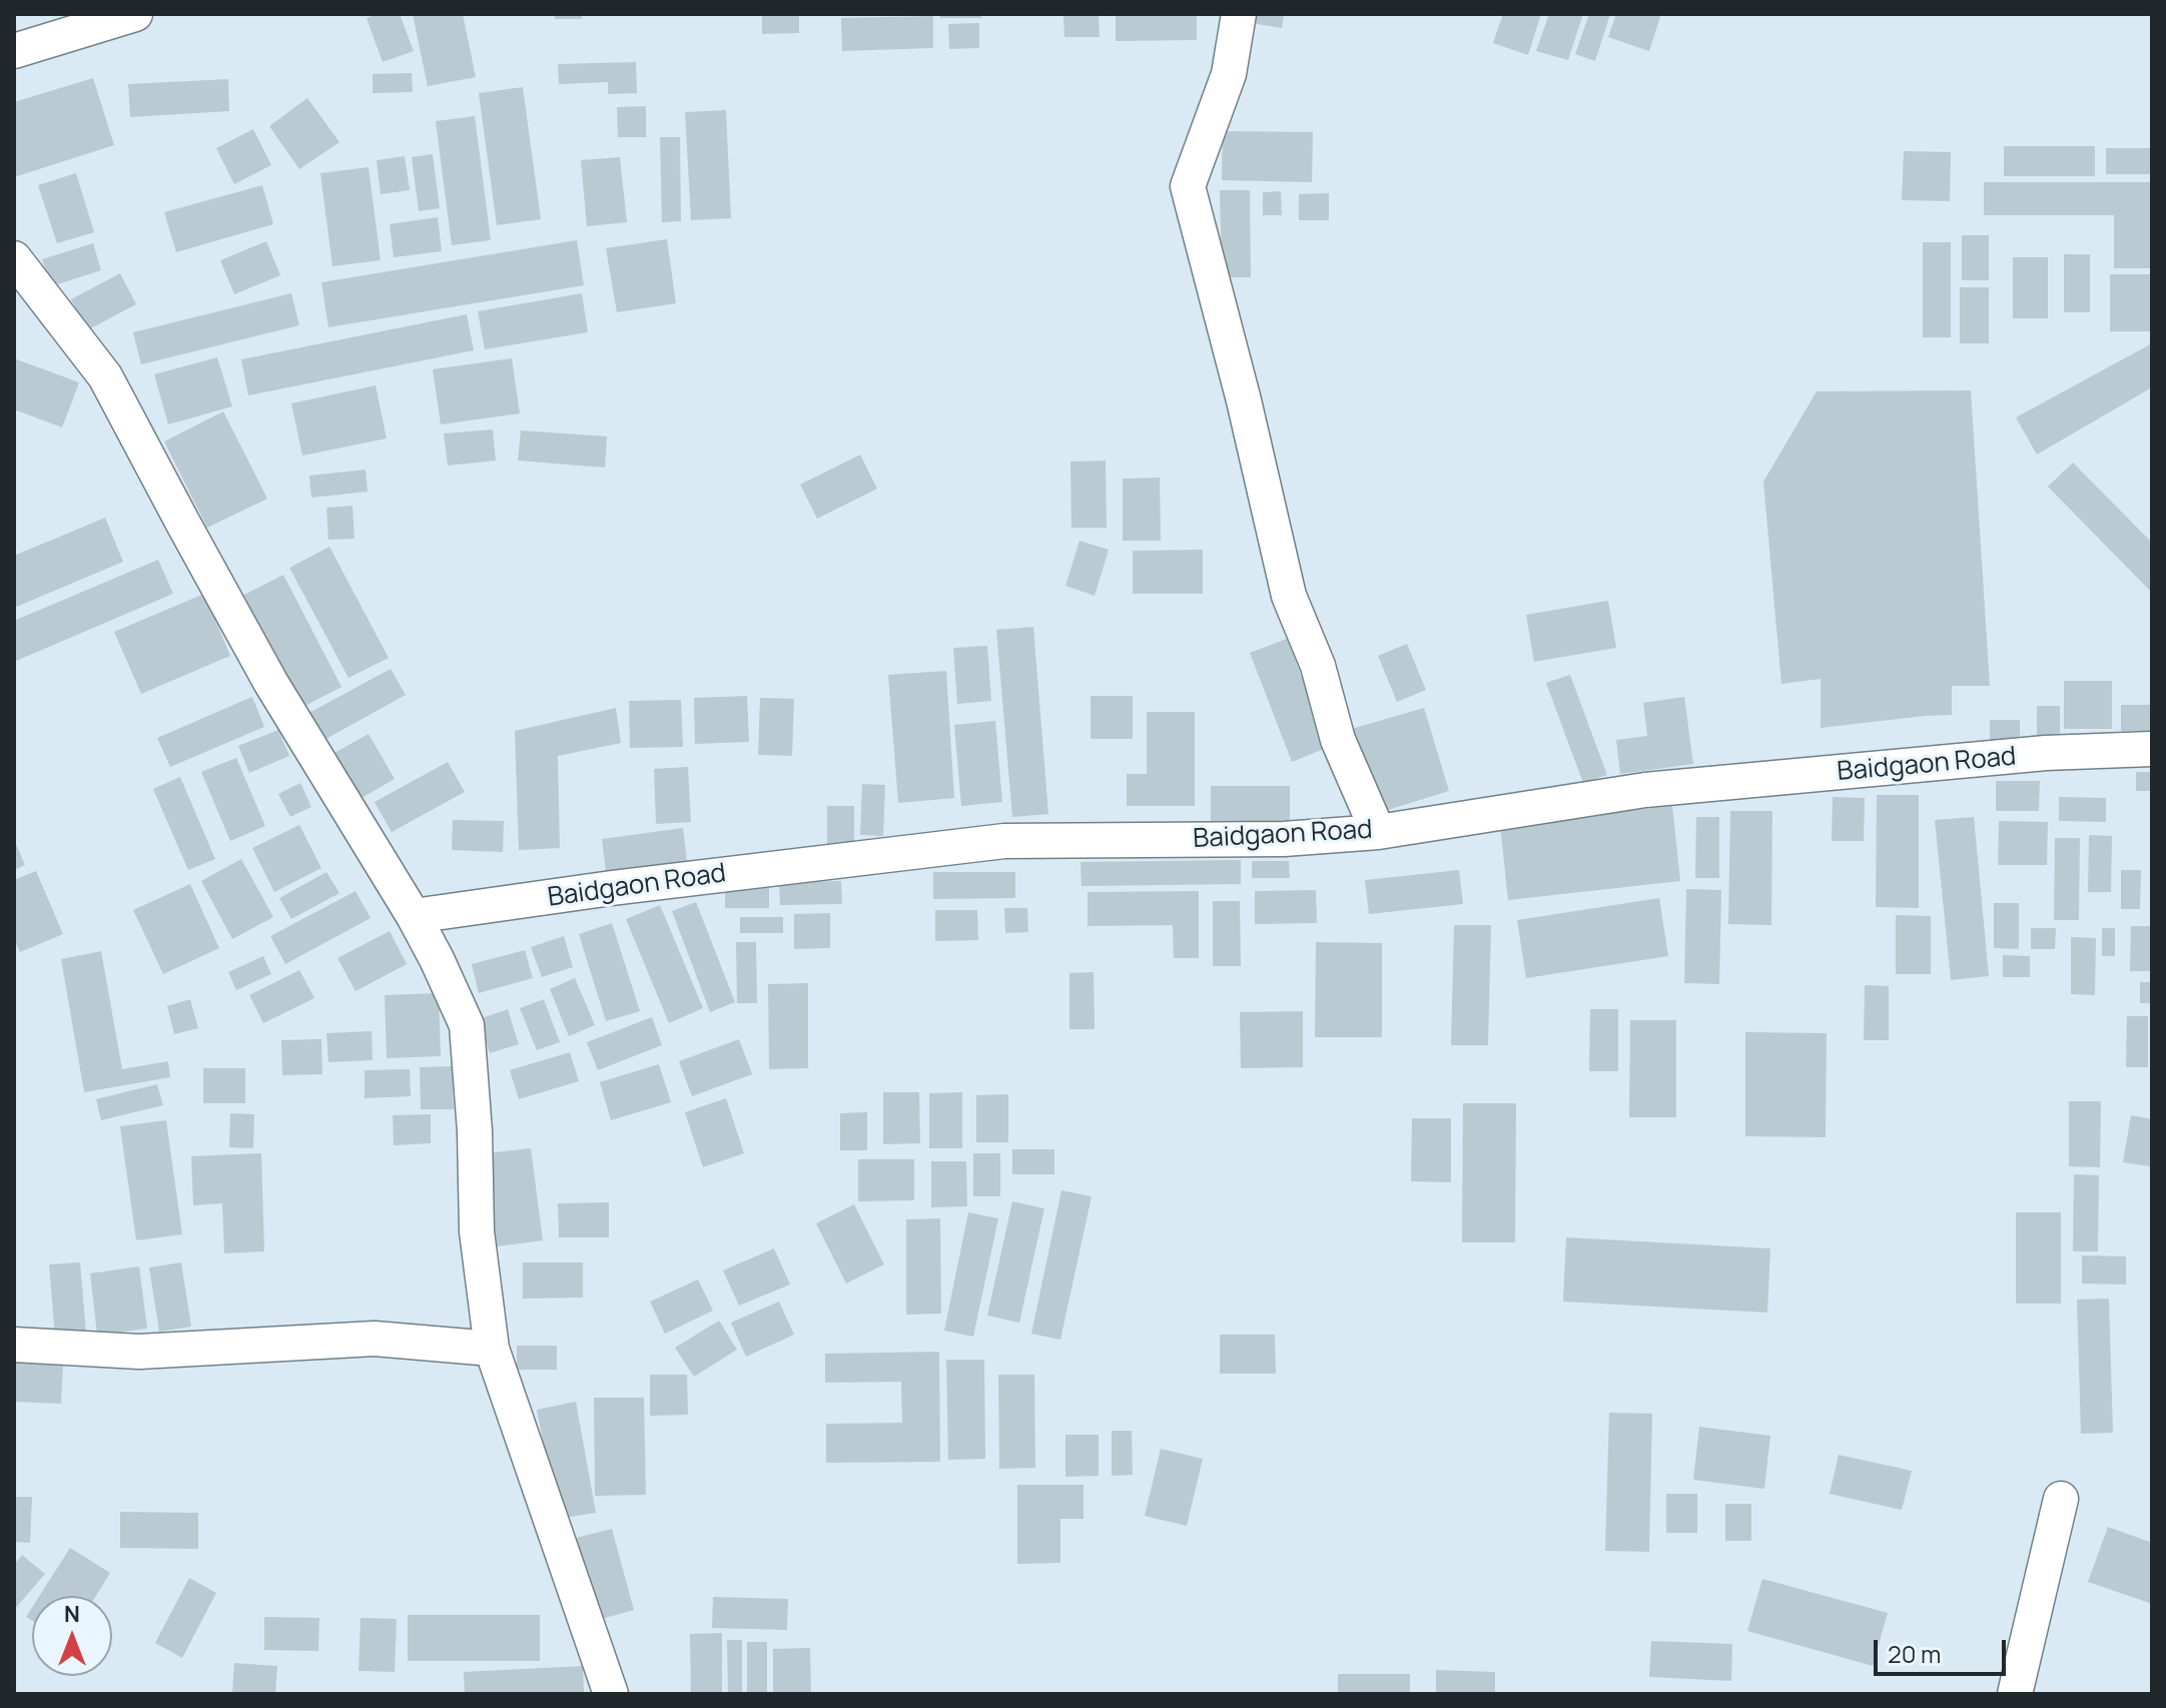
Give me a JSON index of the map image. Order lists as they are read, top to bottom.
{
  "streets": {
    "street": ["Baidgaon Road"]
  },
  "scale_bar": "20 m",
  "north": "top"
}
